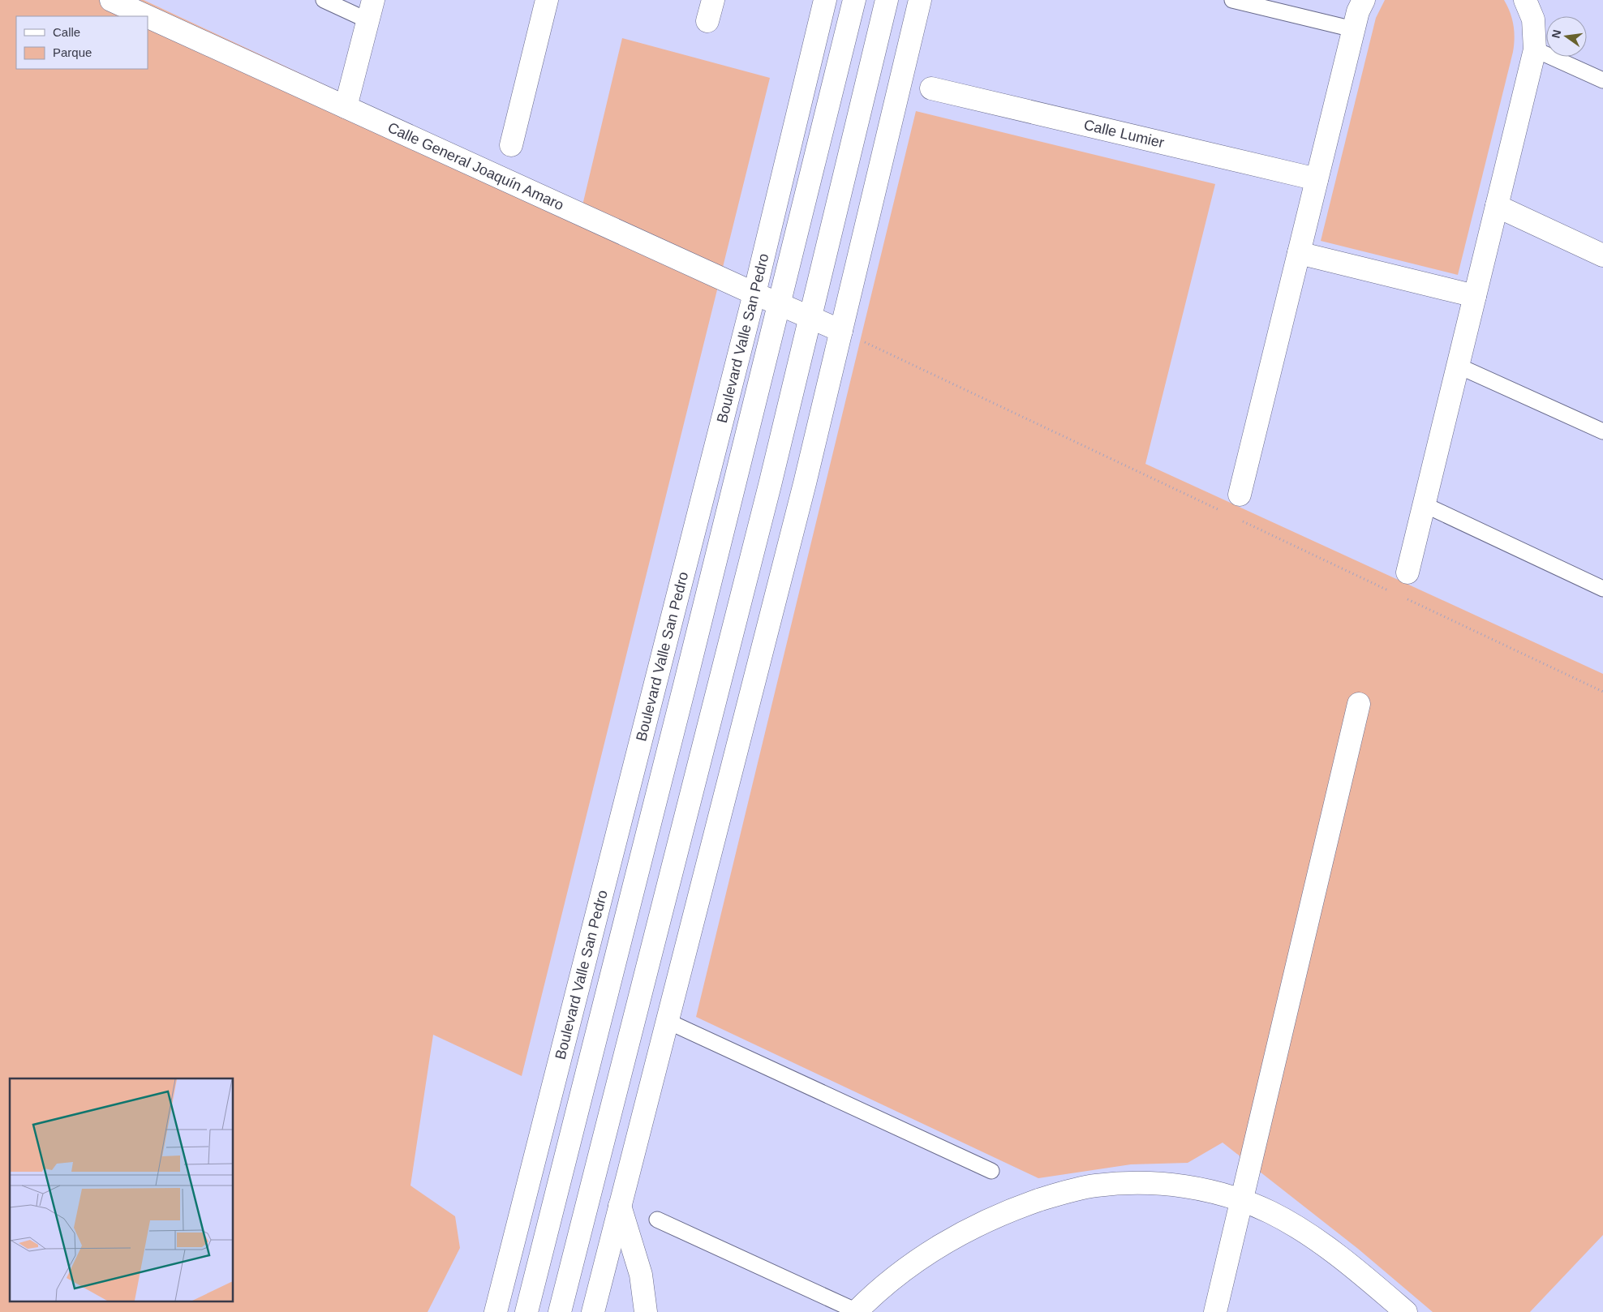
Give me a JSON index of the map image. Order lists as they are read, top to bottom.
{
  "streets": {
    "main road": ["Calle Lumier", "Calle General Joaquín Amaro", "Boulevard Valle San Pedro"]
  },
  "crossings": [
    ["Calle General Joaquín Amaro", "Boulevard Valle San Pedro"]
  ],
  "legend": ["Calle", "Parque"],
  "north": "left"
}
